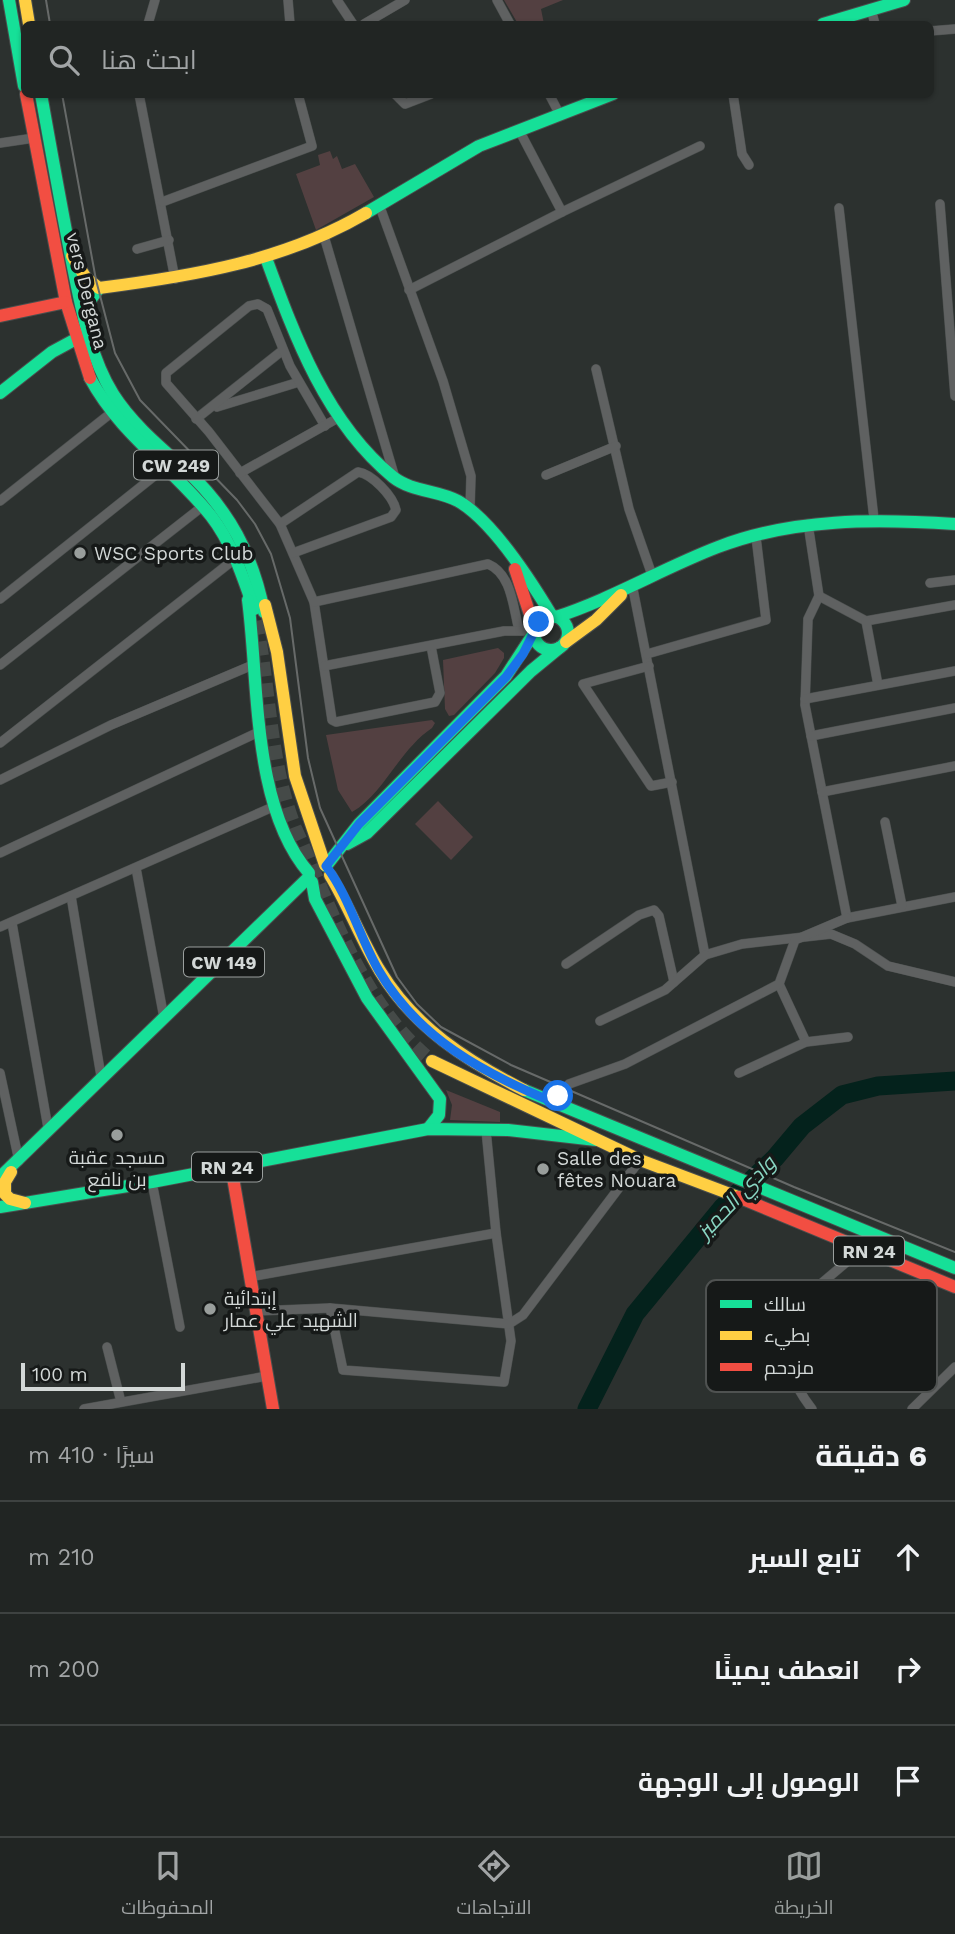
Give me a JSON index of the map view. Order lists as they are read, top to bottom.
{
  "streets": {
    "main road": [
      "vers Dergana",
      "CW 249",
      "CW 149",
      "RN 24"
    ]
  },
  "crossings": [
    ["vers Dergana", "CW 249"],
    ["CW 149", "RN 24"]
  ],
  "water": ["وادي الحميز"],
  "places": [
    "WSC Sports Club",
    "مسجد عقبة بن نافع",
    "Salle des fêtes Nouara",
    "إبتدائية الشهيد علي عمار"
  ],
  "legend": ["سالك", "بطيء", "مزدحم"],
  "scale_bar": "100 m",
  "page": {
    "search": "ابحث هنا",
    "scale": "100 m",
    "heading": ["6 دقيقة", "سيرًا · 410 m"],
    "list": [
      ["تابع السير", "210 m"],
      ["انعطف يمينًا", "200 m"],
      "الوصول إلى الوجهة"
    ],
    "nav": ["الخريطة", "الاتجاهات", "المحفوظات"]
  }
}
